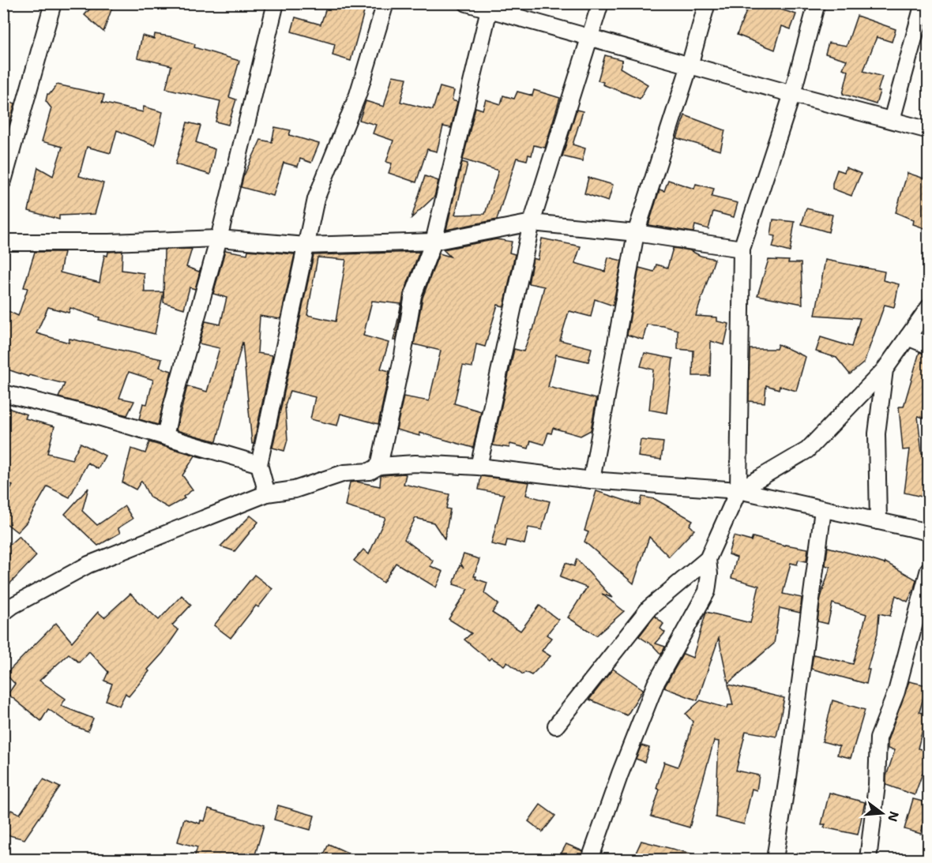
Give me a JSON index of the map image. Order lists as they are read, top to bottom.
{
  "north": "right"
}
